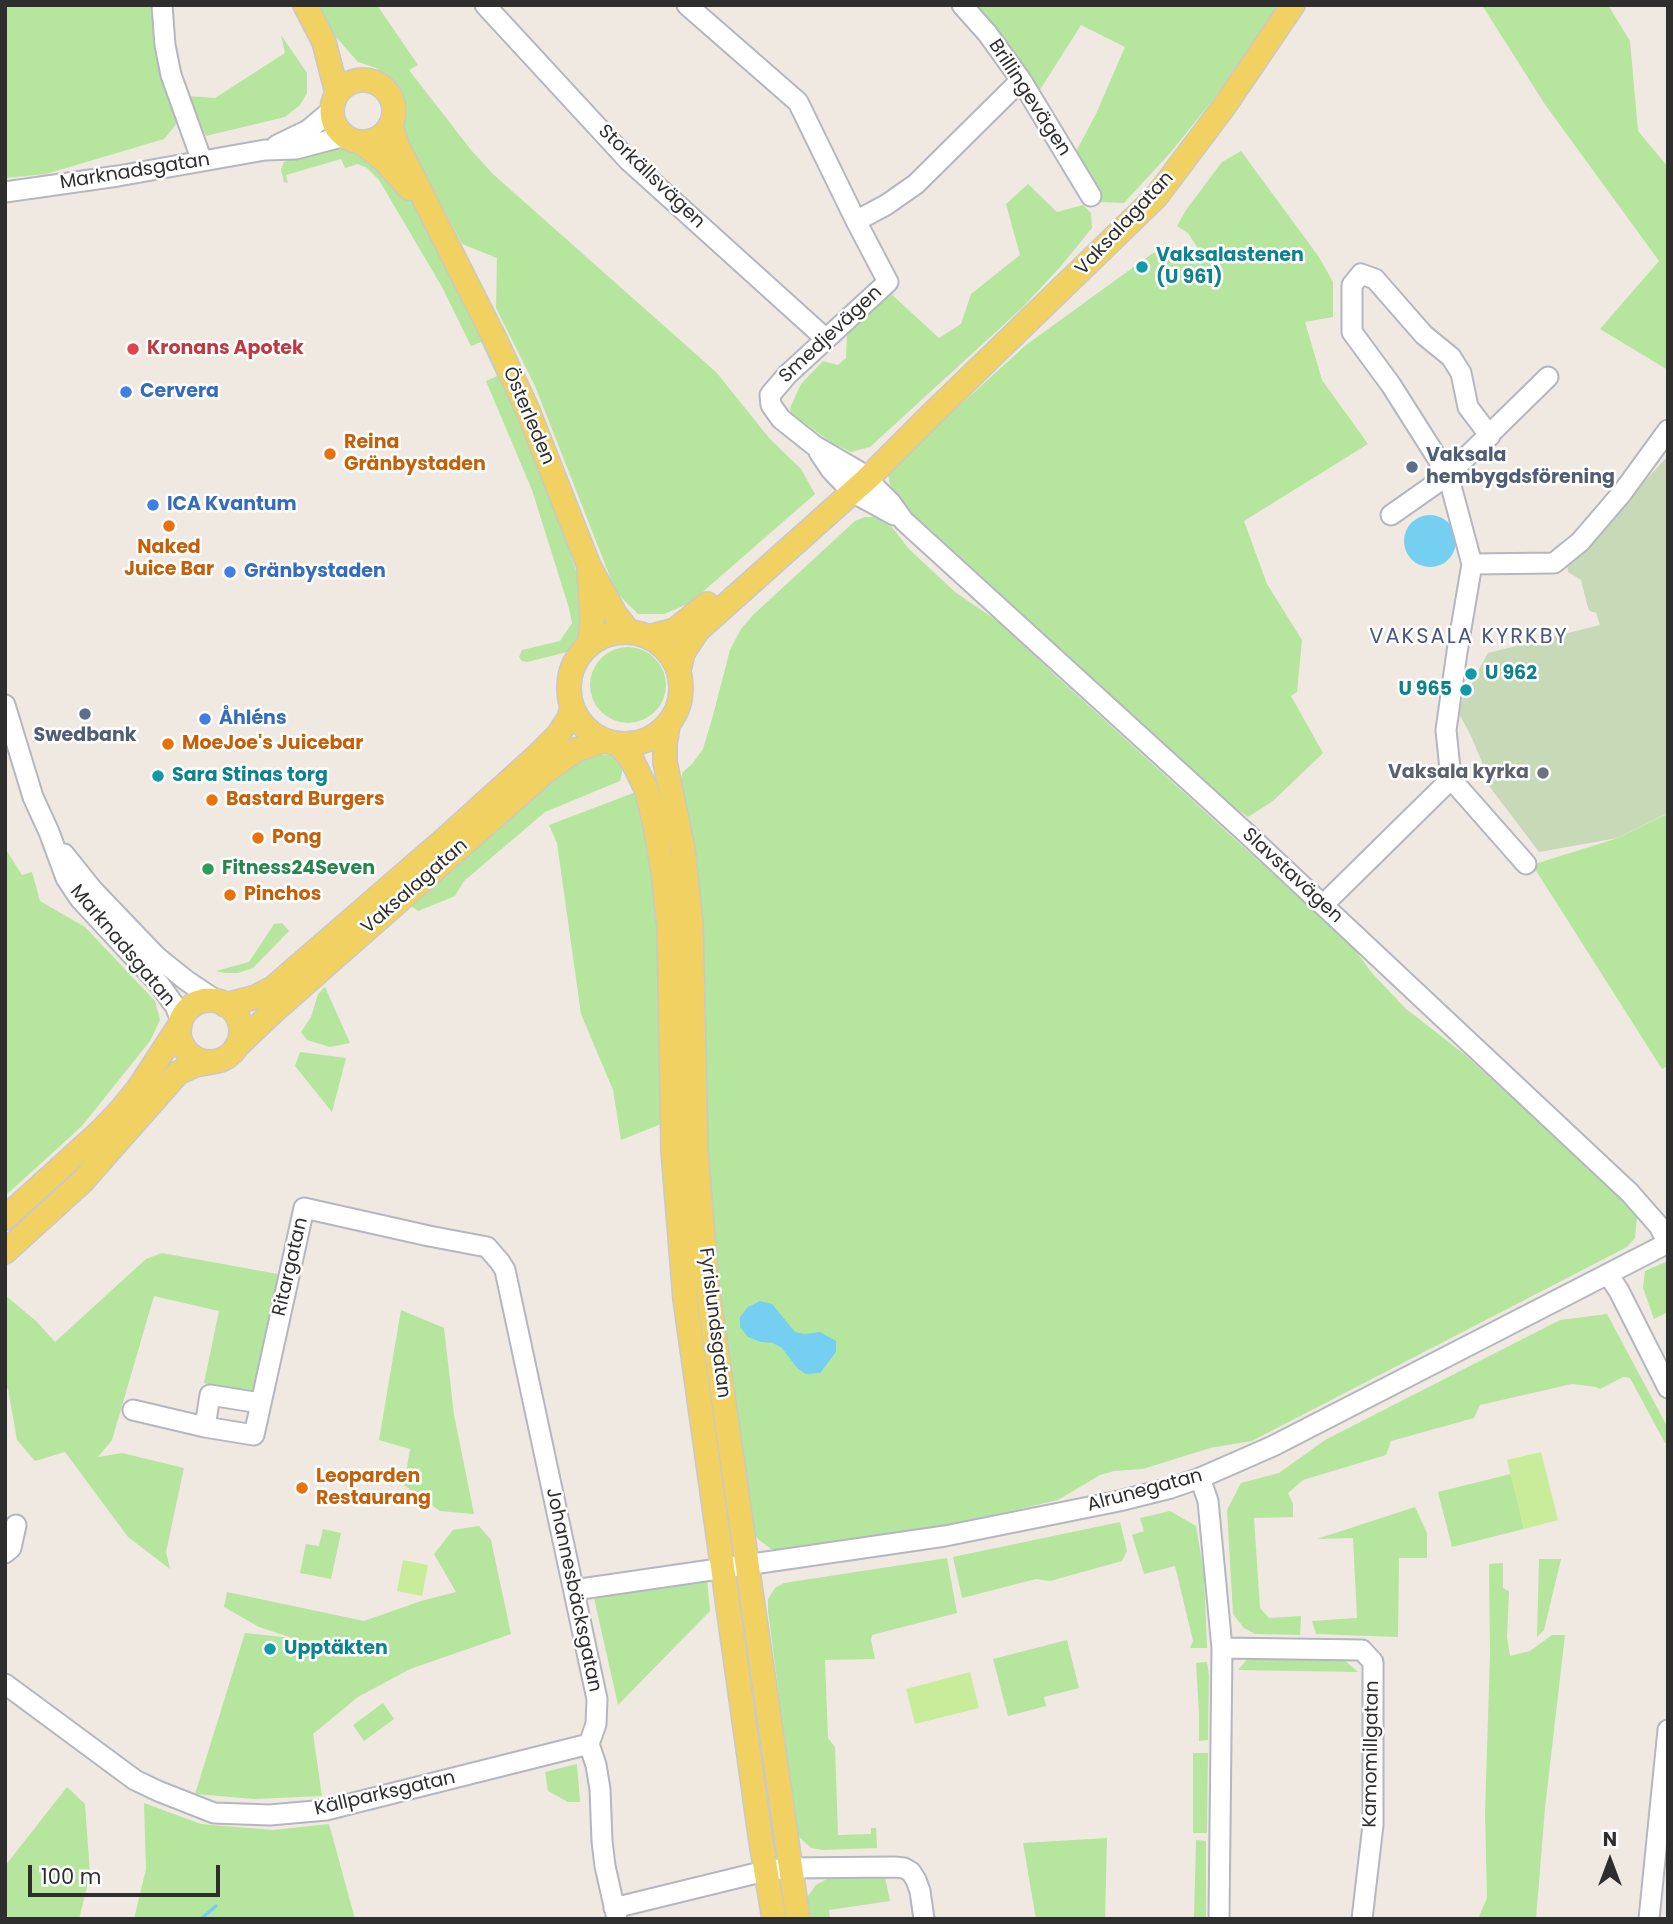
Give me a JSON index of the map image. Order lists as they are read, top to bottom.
{
  "streets": {
    "main road": ["Vaksalagatan", "Österleden", "Fyrislundsgatan"],
    "street": [
      "Brillingevägen",
      "Marknadsgatan",
      "Storkällsvägen",
      "Smedjevägen",
      "Slavstavägen",
      "Ritargatan",
      "Alrunegatan",
      "Johannesbäcksgatan",
      "Kamomillgatan",
      "Källparksgatan"
    ]
  },
  "crossings": [
    ["Marknadsgatan", "Vaksalagatan"],
    ["Marknadsgatan", "Österleden"],
    ["Storkällsvägen", "Smedjevägen"],
    ["Vaksalagatan", "Smedjevägen"],
    ["Vaksalagatan", "Österleden"],
    ["Vaksalagatan", "Slavstavägen"],
    ["Vaksalagatan", "Fyrislundsgatan"],
    ["Smedjevägen", "Slavstavägen"],
    ["Österleden", "Fyrislundsgatan"],
    ["Slavstavägen", "Alrunegatan"],
    ["Ritargatan", "Johannesbäcksgatan"],
    ["Fyrislundsgatan", "Alrunegatan"],
    ["Alrunegatan", "Johannesbäcksgatan"],
    ["Johannesbäcksgatan", "Källparksgatan"]
  ],
  "districts": ["VAKSALA KYRKBY"],
  "places": [
    "Vaksalastenen (U 961)",
    "Kronans Apotek",
    "Cervera",
    "Reina Gränbystaden",
    "Vaksala hembygdsförening",
    "ICA Kvantum",
    "Naked Juice Bar",
    "Gränbystaden",
    "U 962",
    "U 965",
    "Swedbank",
    "Åhléns",
    "MoeJoe's Juicebar",
    "Vaksala kyrka",
    "Sara Stinas torg",
    "Bastard Burgers",
    "Pong",
    "Fitness24Seven",
    "Pinchos",
    "Leoparden Restaurang",
    "Upptäkten"
  ],
  "scale_bar": "100 m",
  "north": "top"
}
